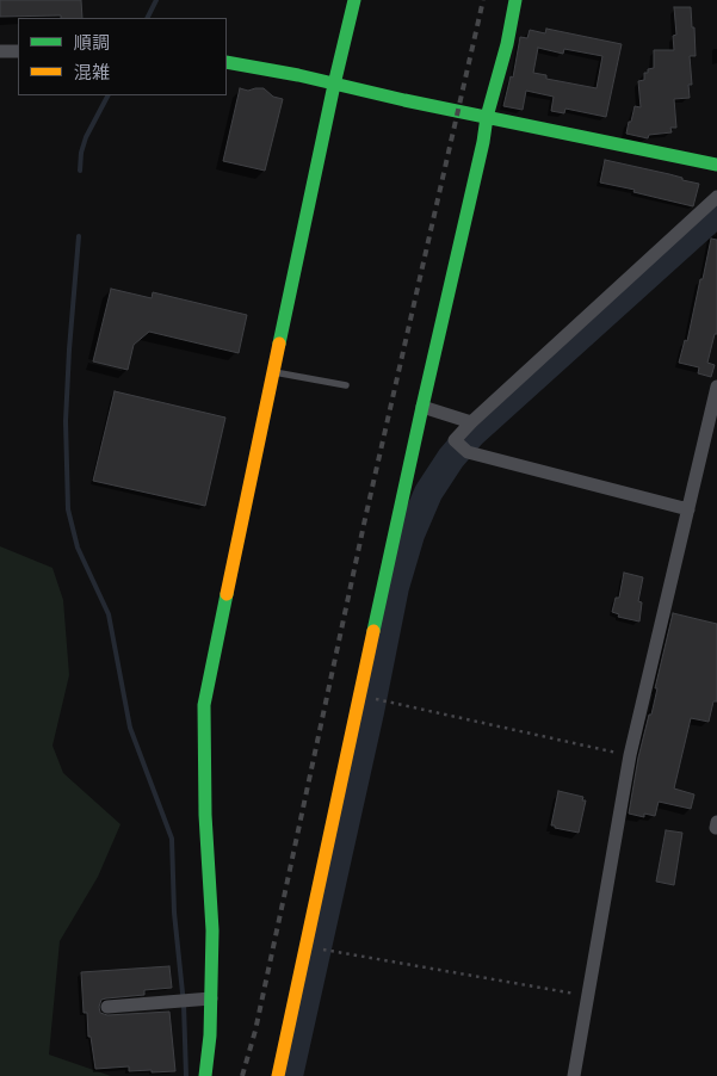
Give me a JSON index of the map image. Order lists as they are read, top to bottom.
{
  "legend": ["順調", "混雑"]
}
